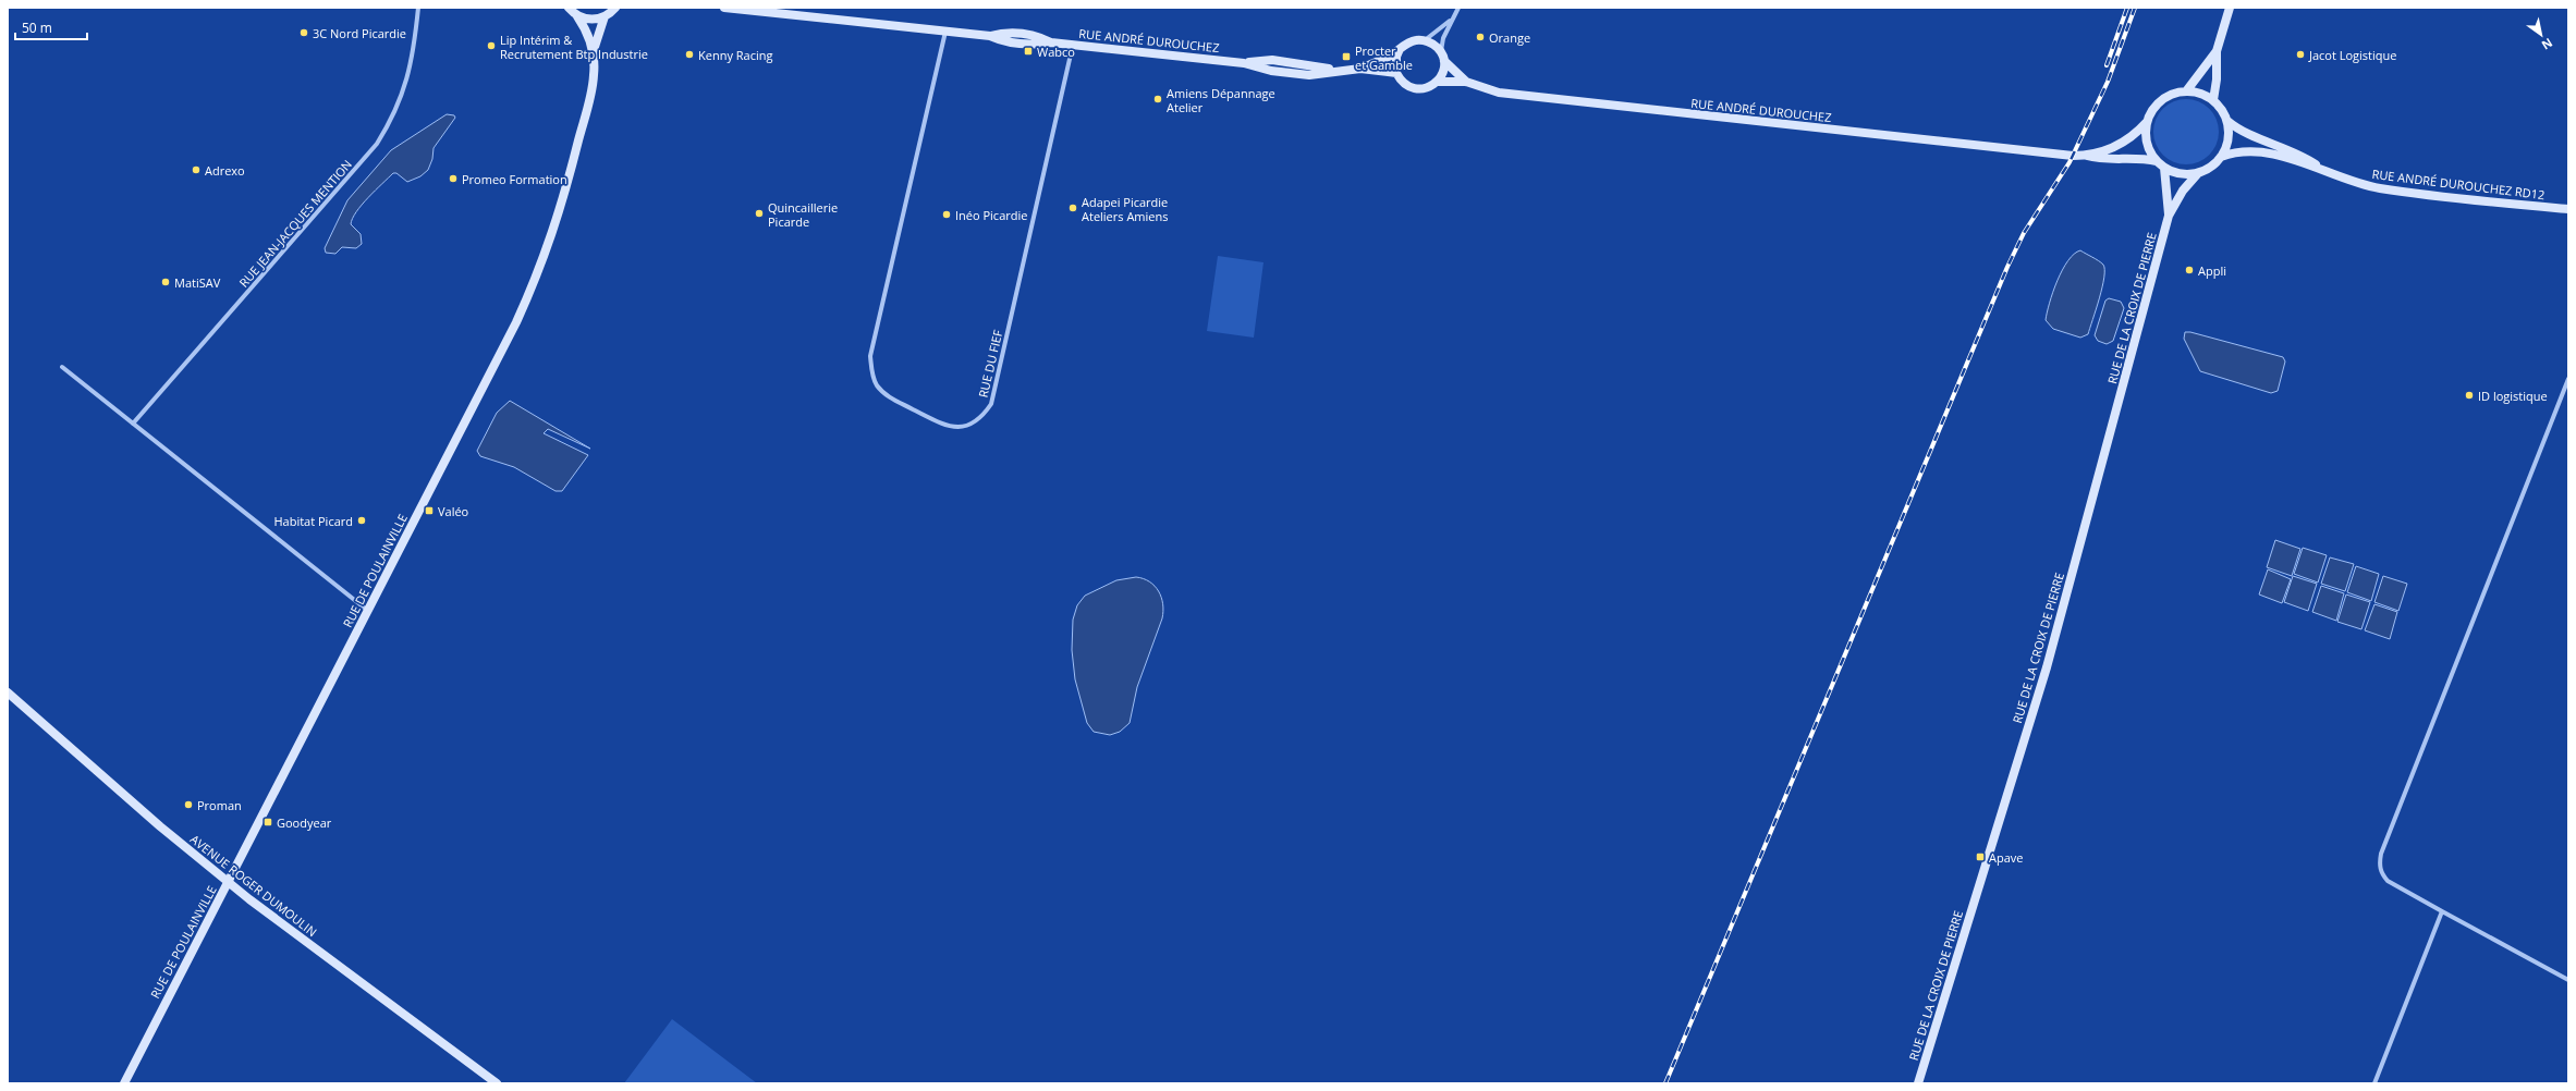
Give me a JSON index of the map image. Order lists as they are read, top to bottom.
{
  "streets": {
    "main road": [
      "RUE ANDRÉ DUROUCHEZ",
      "RUE ANDRÉ DUROUCHEZ RD12",
      "RUE DE LA CROIX DE PIERRE",
      "RUE DE POULAINVILLE",
      "AVENUE ROGER DUMOULIN"
    ],
    "street": ["RUE JEAN-JACQUES MENTION", "RUE DU FIEF"]
  },
  "crossings": [
    ["RUE ANDRÉ DUROUCHEZ", "RUE ANDRÉ DUROUCHEZ RD12"],
    ["RUE ANDRÉ DUROUCHEZ", "RUE DE LA CROIX DE PIERRE"],
    ["RUE ANDRÉ DUROUCHEZ", "RUE DU FIEF"],
    ["RUE ANDRÉ DUROUCHEZ RD12", "RUE DE LA CROIX DE PIERRE"],
    ["RUE DE POULAINVILLE", "AVENUE ROGER DUMOULIN"]
  ],
  "places": {
    "other": [
      "3C Nord Picardie",
      "Orange",
      "Lip Intérim & Recrutement Btp Industrie",
      "Kenny Racing",
      "Jacot Logistique",
      "Amiens Dépannage Atelier",
      "Adrexo",
      "Promeo Formation",
      "Adapei Picardie Ateliers Amiens",
      "Quincaillerie Picarde",
      "Inéo Picardie",
      "Appli",
      "MatiSAV",
      "ID logistique",
      "Habitat Picard",
      "Proman"
    ],
    "transit": [
      "Wabco",
      "Procter et Gamble",
      "Valéo",
      "Goodyear",
      "Apave"
    ]
  },
  "scale_bar": "50 m",
  "north": "bottom right"
}
